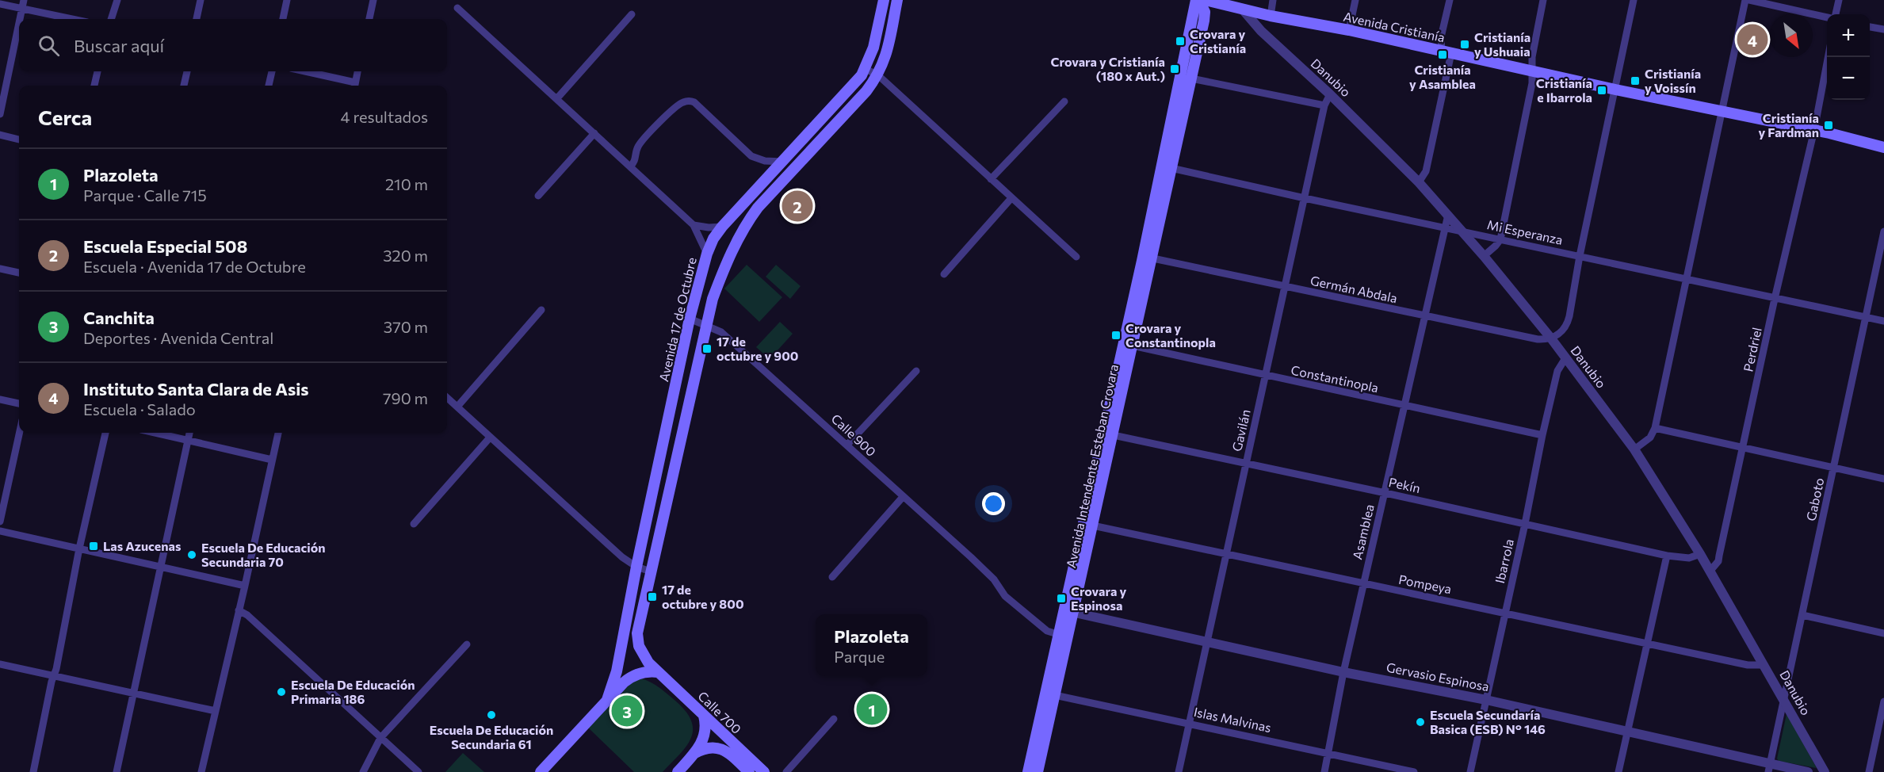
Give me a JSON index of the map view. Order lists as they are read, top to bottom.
{
  "streets": {
    "main road": [
      "Avenida Cristianía",
      "Avenida 17 de Octubre",
      "Avenida Intendente Esteban Crovara",
      "Calle 700"
    ],
    "street": [
      "Danubio",
      "Mi Esperanza",
      "Germán Abdala",
      "Perdriel",
      "Constantinopla",
      "Gavilán",
      "Calle 900",
      "Pekín",
      "Gaboto",
      "Asamblea",
      "Ibarrola",
      "Pompeya",
      "Gervasio Espinosa",
      "Islas Malvinas"
    ]
  },
  "crossings": [
    ["Avenida Cristianía", "Danubio"],
    ["Avenida Cristianía", "Perdriel"],
    ["Danubio", "Mi Esperanza"],
    ["Danubio", "Germán Abdala"],
    ["Danubio", "Perdriel"],
    ["Danubio", "Gavilán"],
    ["Danubio", "Pekín"],
    ["Danubio", "Gaboto"],
    ["Danubio", "Asamblea"],
    ["Danubio", "Ibarrola"],
    ["Danubio", "Pompeya"],
    ["Mi Esperanza", "Perdriel"],
    ["Mi Esperanza", "Gavilán"],
    ["Mi Esperanza", "Avenida Intendente Esteban Crovara"],
    ["Mi Esperanza", "Gaboto"],
    ["Mi Esperanza", "Asamblea"],
    ["Germán Abdala", "Gavilán"],
    ["Germán Abdala", "Avenida Intendente Esteban Crovara"],
    ["Germán Abdala", "Asamblea"],
    ["Avenida 17 de Octubre", "Calle 900"],
    ["Constantinopla", "Gavilán"],
    ["Constantinopla", "Avenida Intendente Esteban Crovara"],
    ["Constantinopla", "Asamblea"],
    ["Constantinopla", "Ibarrola"],
    ["Gavilán", "Pekín"],
    ["Gavilán", "Pompeya"],
    ["Gavilán", "Gervasio Espinosa"],
    ["Gavilán", "Islas Malvinas"],
    ["Calle 900", "Avenida Intendente Esteban Crovara"],
    ["Avenida Intendente Esteban Crovara", "Pekín"],
    ["Avenida Intendente Esteban Crovara", "Pompeya"],
    ["Avenida Intendente Esteban Crovara", "Gervasio Espinosa"],
    ["Avenida Intendente Esteban Crovara", "Islas Malvinas"],
    ["Pekín", "Asamblea"],
    ["Pekín", "Ibarrola"],
    ["Gaboto", "Gervasio Espinosa"],
    ["Asamblea", "Pompeya"],
    ["Asamblea", "Gervasio Espinosa"],
    ["Asamblea", "Islas Malvinas"],
    ["Ibarrola", "Pompeya"],
    ["Ibarrola", "Gervasio Espinosa"]
  ],
  "places": {
    "transit": [
      "Crovara y Cristianía",
      "Cristianía y Ushuaia",
      "Cristianía y Asamblea",
      "Crovara y Cristianía (180 x Aut.)",
      "Cristianía y Voissín",
      "Cristianía e Ibarrola",
      "Cristianía y Fardman",
      "Crovara y Constantinopla",
      "17 de octubre y 900",
      "Las Azucenas",
      "17 de octubre y 800",
      "Crovara y Espinosa"
    ],
    "other": [
      "Escuela De Educación Secundaria 70",
      "Escuela De Educación Primaria 186",
      "Escuela De Educación Secundaria 61",
      "Escuela Secundaría Basica (ESB) N° 146"
    ]
  },
  "north": "bottom right",
  "page": {
    "map_buttons": ["+", "−"],
    "search": "Buscar aquí",
    "pins": [
      "4",
      "2",
      "1",
      "3"
    ],
    "heading": ["Cerca", "4 resultados"],
    "list": [
      {
        "mark": "1",
        "name": "Plazoleta",
        "note": "Parque · Calle 715",
        "value": "210 m"
      },
      {
        "mark": "2",
        "name": "Escuela Especial 508",
        "note": "Escuela · Avenida 17 de Octubre",
        "value": "320 m"
      },
      {
        "mark": "3",
        "name": "Canchita",
        "note": "Deportes · Avenida Central",
        "value": "370 m"
      },
      {
        "mark": "4",
        "name": "Instituto Santa Clara de Asis",
        "note": "Escuela · Salado",
        "value": "790 m"
      }
    ],
    "popup": ["Plazoleta", "Parque"]
  }
}
